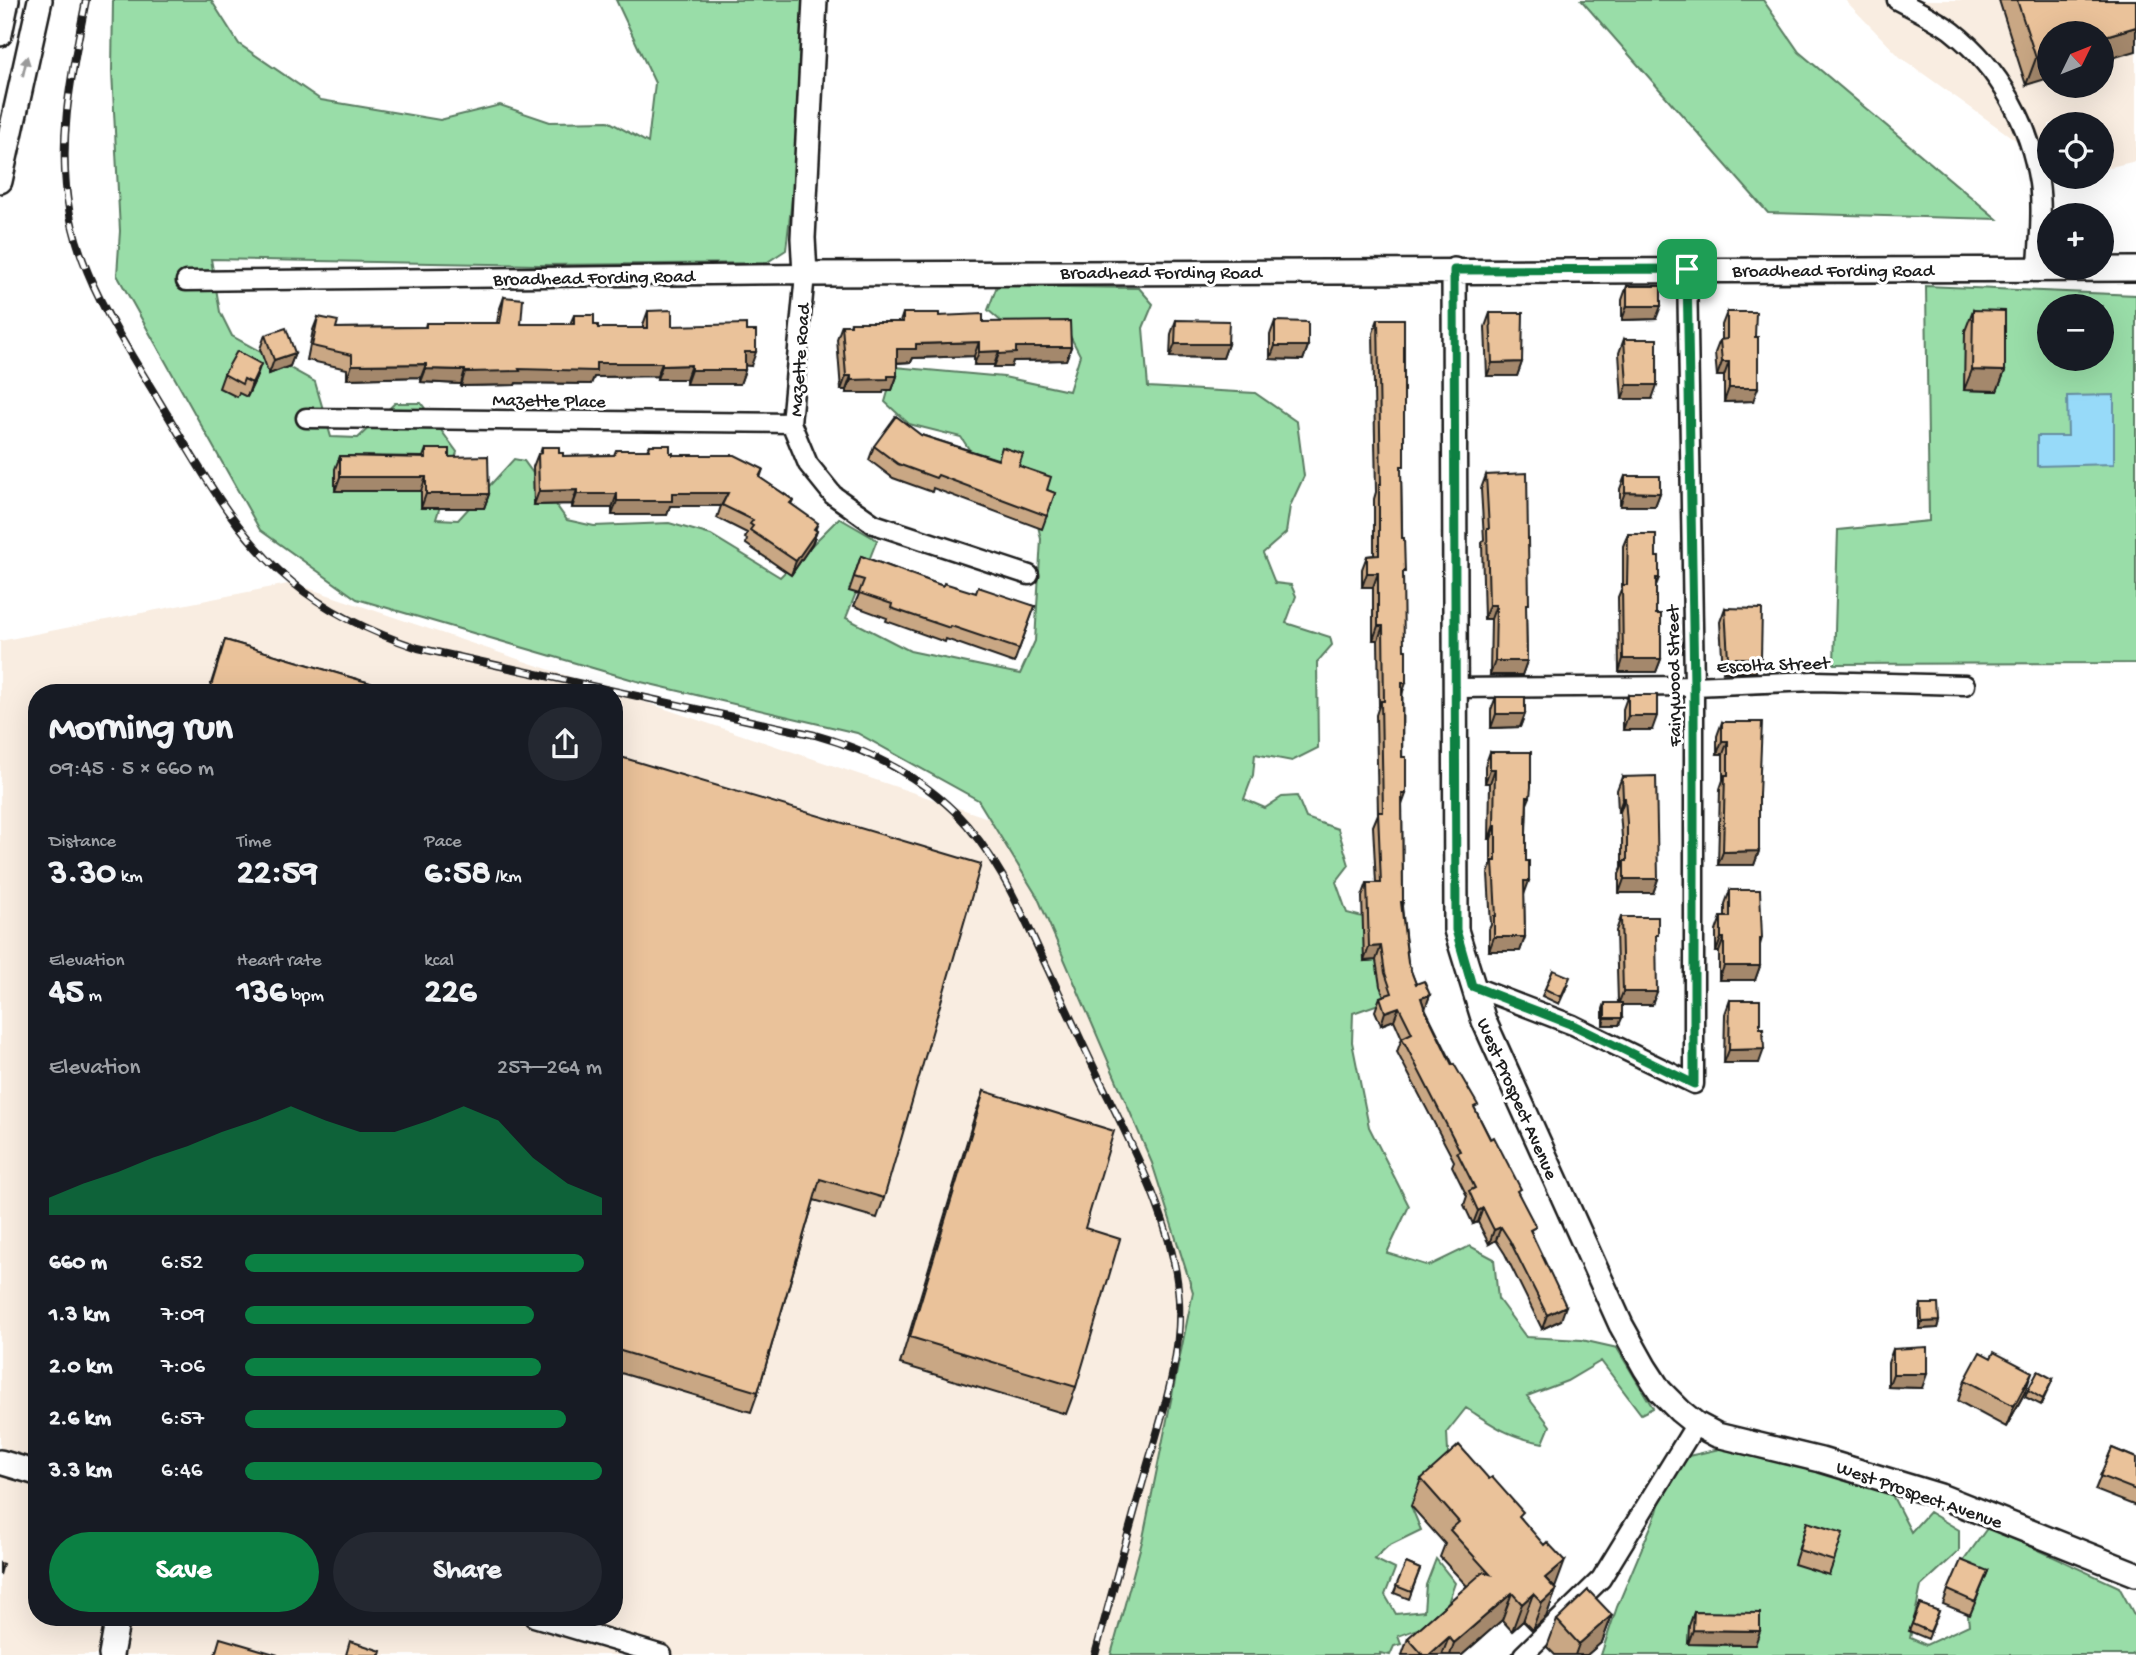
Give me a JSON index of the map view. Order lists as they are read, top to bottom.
{
  "streets": {
    "street": [
      "Broadhead Fording Road",
      "Mazette Road",
      "Mazette Place",
      "Escolta Street",
      "Fairywood Street",
      "West Prospect Avenue"
    ]
  },
  "crossings": [
    ["Broadhead Fording Road", "Mazette Road"],
    ["Broadhead Fording Road", "Fairywood Street"],
    ["Broadhead Fording Road", "West Prospect Avenue"],
    ["Mazette Road", "Mazette Place"],
    ["Escolta Street", "Fairywood Street"],
    ["Escolta Street", "West Prospect Avenue"],
    ["Fairywood Street", "West Prospect Avenue"]
  ],
  "north": "top right",
  "page": {
    "map_buttons": ["+", "−"],
    "heading": ["Morning run", "09:45 · 5 × 660 m"],
    "stats": [
      ["Distance", "3.30 km"],
      ["Time", "22:59"],
      ["Pace", "6:58 /km"],
      ["Elevation", "45 m"],
      ["Heart rate", "136 bpm"],
      ["kcal", "226"]
    ],
    "chart": ["Elevation", "257–264 m"],
    "list": [
      {
        "name": "660 m",
        "note": "6:52"
      },
      {
        "name": "1.3 km",
        "note": "7:09"
      },
      {
        "name": "2.0 km",
        "note": "7:06"
      },
      {
        "name": "2.6 km",
        "note": "6:57"
      },
      {
        "name": "3.3 km",
        "note": "6:46"
      }
    ],
    "buttons": ["Save", "Share"]
  }
}
